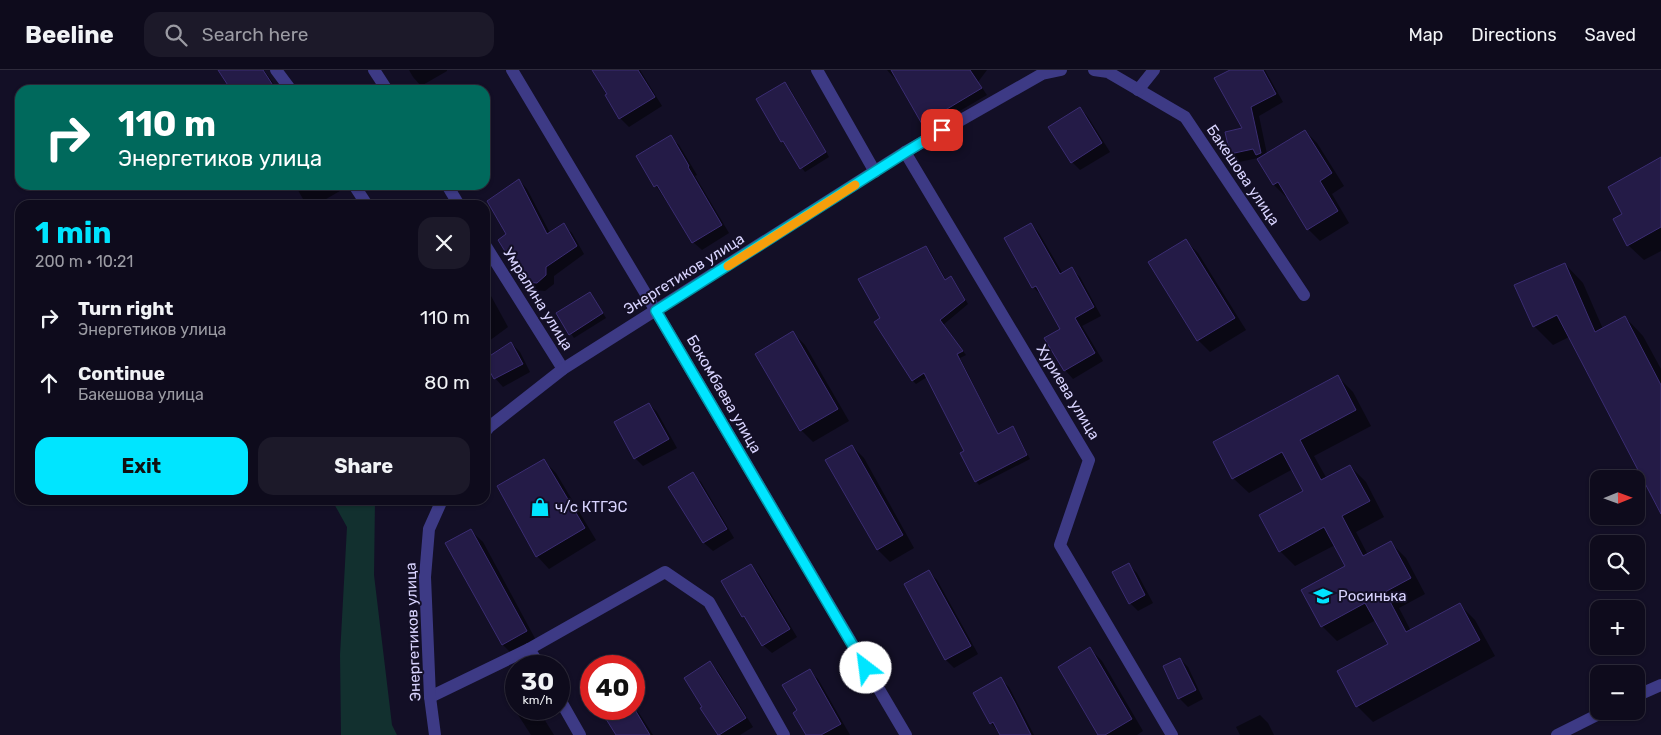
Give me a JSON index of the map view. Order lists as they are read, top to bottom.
{
  "streets": {
    "street": [
      "Бакешова улица",
      "Энергетиков улица",
      "Умралина улица",
      "Хуриева улица",
      "Бокомбаева улица"
    ]
  },
  "crossings": [
    ["Энергетиков улица", "Умралина улица"],
    ["Энергетиков улица", "Хуриева улица"],
    ["Энергетиков улица", "Бокомбаева улица"]
  ],
  "places": {
    "shop": ["ч/с КТГЭС"],
    "school or university": ["Росинька"]
  },
  "north": "right",
  "page": {
    "header": "Beeline",
    "search": "Search here",
    "nav": ["Map", "Directions", "Saved"],
    "turn": ["110 m", "Энергетиков улица"],
    "heading": ["1 min", "200 m · 10:21"],
    "list": [
      {
        "name": "Turn right",
        "note": "Энергетиков улица",
        "value": "110 m"
      },
      {
        "name": "Continue",
        "note": "Бакешова улица",
        "value": "80 m"
      }
    ],
    "buttons": ["Exit", "Share"],
    "map_buttons": ["+", "−"],
    "speed": "30 km/h",
    "limit": "40"
  }
}
